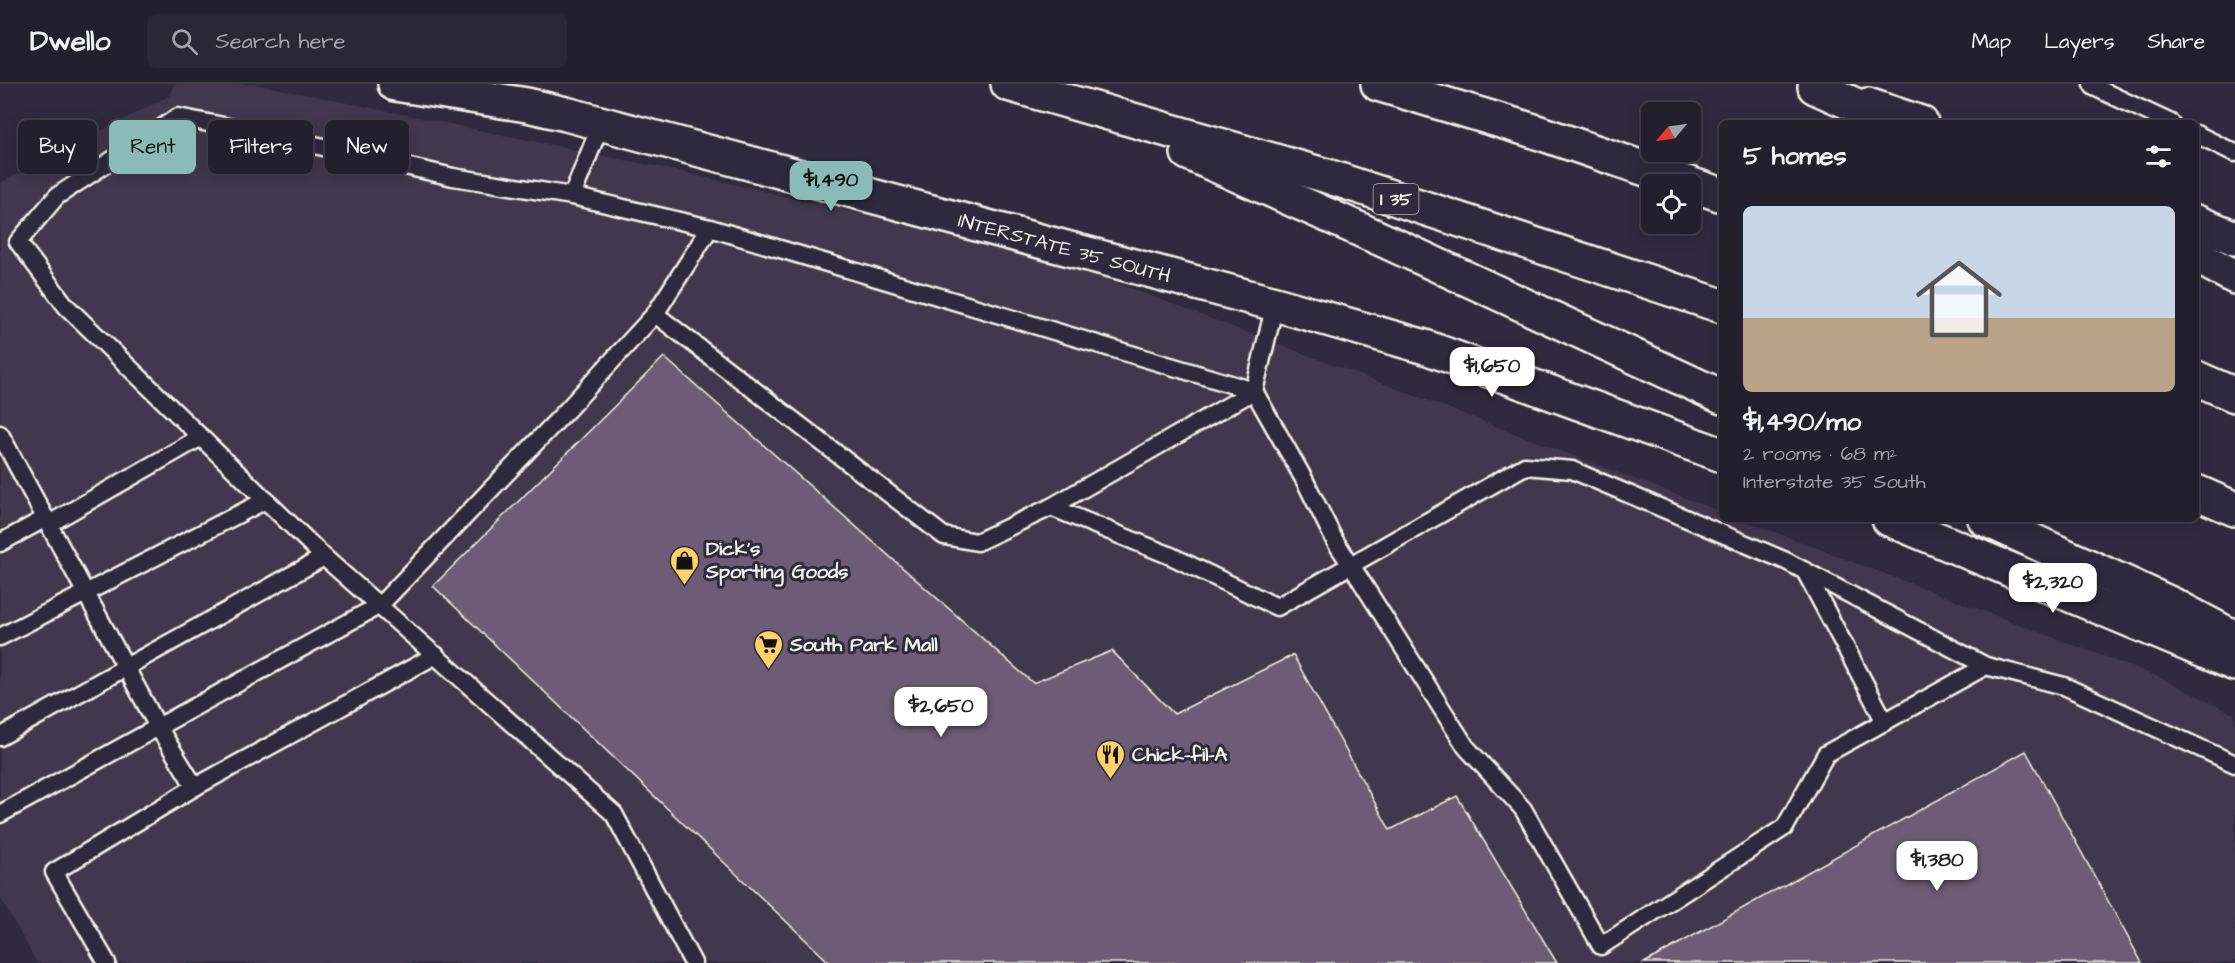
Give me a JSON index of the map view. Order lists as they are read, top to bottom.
{
  "streets": {
    "main road": ["I 35", "INTERSTATE 35 SOUTH"]
  },
  "places": {
    "shop": ["Dick's Sporting Goods"],
    "supermarket": ["South Park Mall"],
    "restaurant": ["Chick-fil-A"]
  },
  "north": "bottom left",
  "page": {
    "header": "Dwello",
    "search": "Search here",
    "nav": ["Map", "Layers", "Share"],
    "chip": [
      "Buy",
      "Rent",
      "Filters",
      "New"
    ],
    "heading": "5 homes",
    "price": [
      "$1,490",
      "$1,650",
      "$2,320",
      "$2,650",
      "$1,380"
    ],
    "list": [
      {
        "name": "$1,490/mo",
        "note": "2 rooms · 68 m² · Interstate 35 South"
      }
    ]
  }
}
